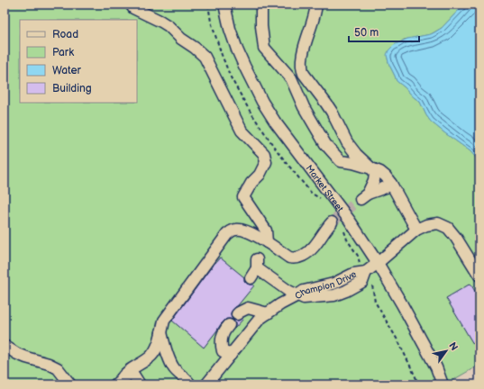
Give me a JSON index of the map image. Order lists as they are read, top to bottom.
{
  "streets": {
    "street": ["Market Street", "Champion Drive"]
  },
  "crossings": [
    ["Market Street", "Champion Drive"]
  ],
  "legend": [
    "Road",
    "Park",
    "Water",
    "Building"
  ],
  "scale_bar": "50 m",
  "north": "top right"
}
